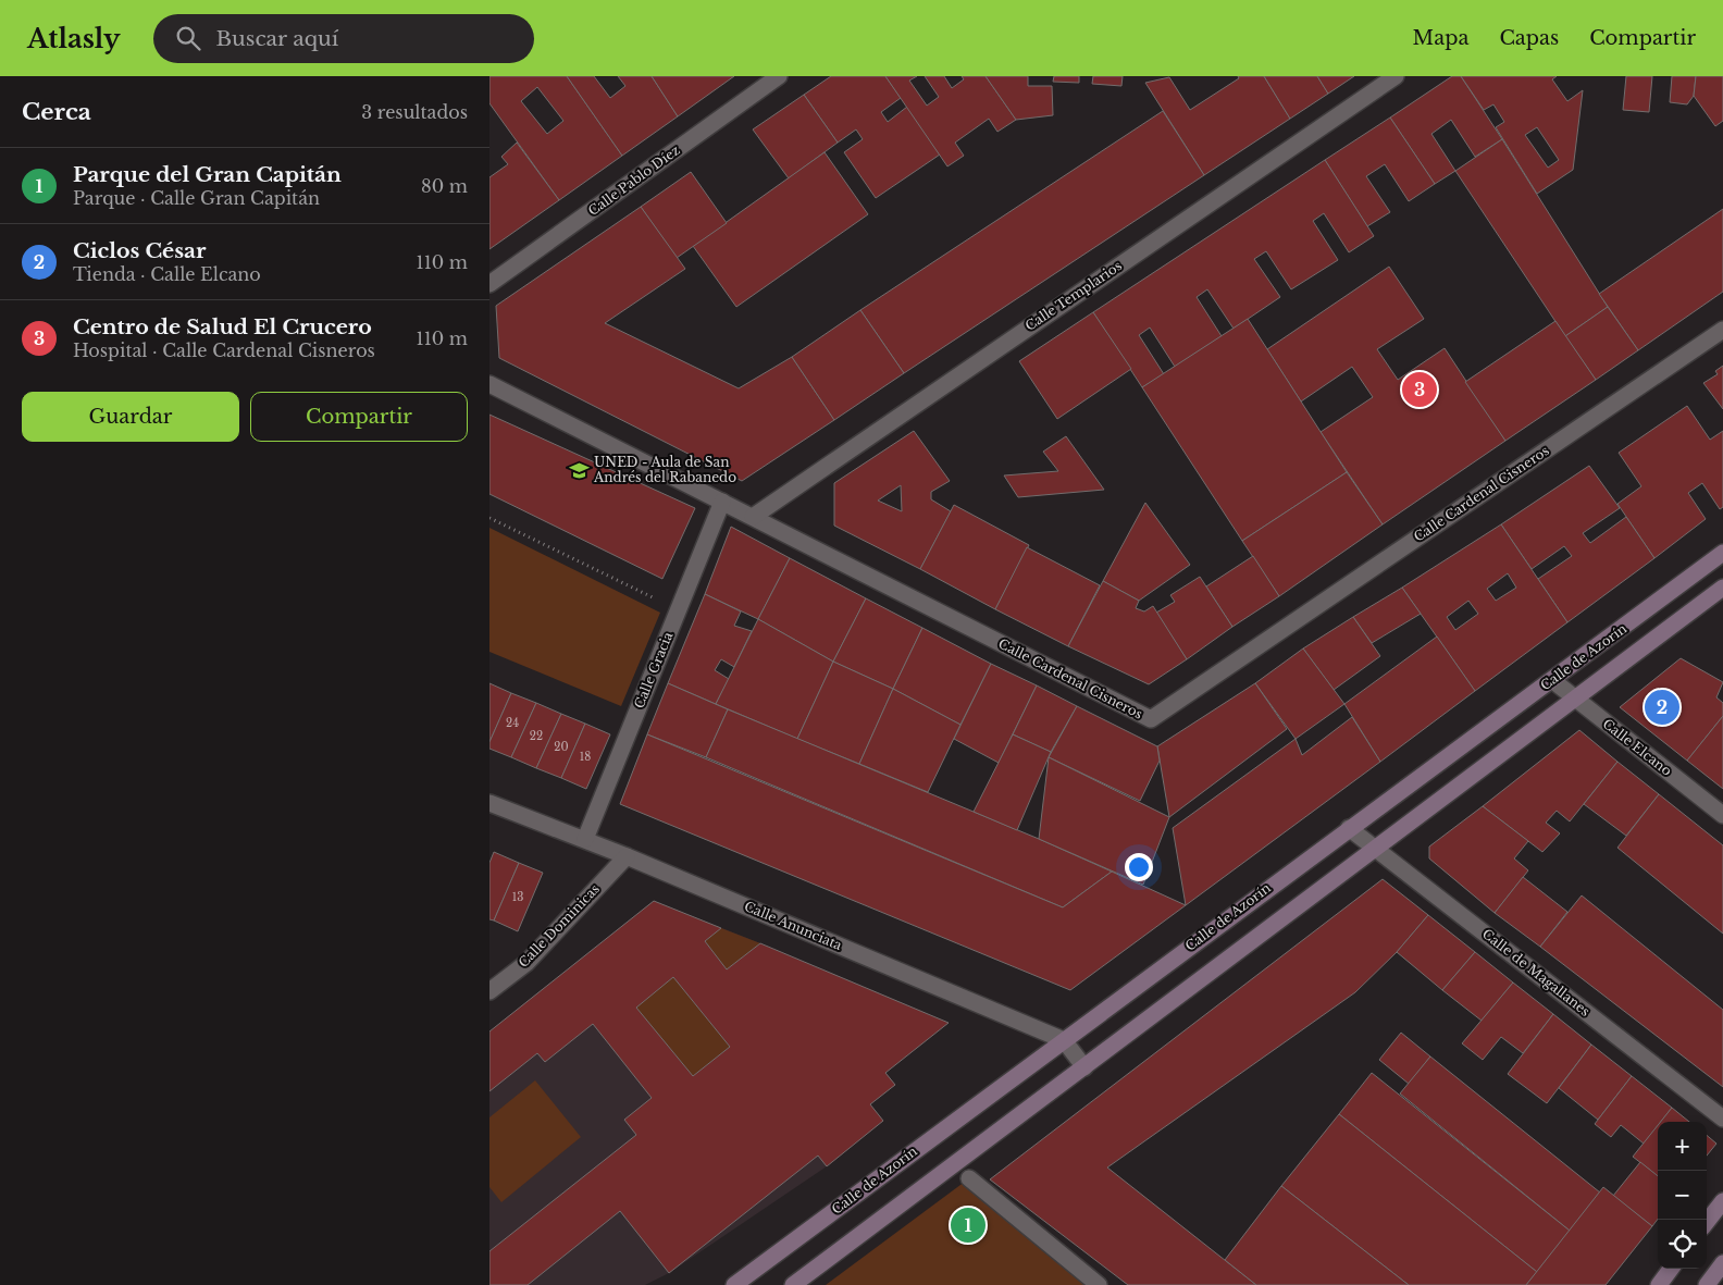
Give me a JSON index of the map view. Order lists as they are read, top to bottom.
{
  "streets": {
    "main road": ["Calle de Azorín"],
    "street": [
      "Calle Pablo Díez",
      "Calle Templarios",
      "Calle Cardenal Cisneros",
      "Calle Gracia",
      "Calle Elcano",
      "Calle Dominicas",
      "Calle Anunciata",
      "Calle de Magallanes"
    ]
  },
  "crossings": [
    ["Calle Templarios", "Calle Cardenal Cisneros"],
    ["Calle Cardenal Cisneros", "Calle Gracia"],
    ["Calle de Azorín", "Calle Elcano"],
    ["Calle de Azorín", "Calle Anunciata"],
    ["Calle de Azorín", "Calle de Magallanes"],
    ["Calle Gracia", "Calle Anunciata"],
    ["Calle Dominicas", "Calle Anunciata"]
  ],
  "places": {
    "school or university": ["UNED - Aula de San Andrés del Rabanedo"]
  },
  "house_numbers": [
    "24",
    "22",
    "20",
    "18",
    "13"
  ],
  "page": {
    "header": "Atlasly",
    "search": "Buscar aquí",
    "nav": ["Mapa", "Capas", "Compartir"],
    "heading": ["Cerca", "3 resultados"],
    "list": [
      {
        "mark": "1",
        "name": "Parque del Gran Capitán",
        "note": "Parque · Calle Gran Capitán",
        "value": "80 m"
      },
      {
        "mark": "2",
        "name": "Ciclos César",
        "note": "Tienda · Calle Elcano",
        "value": "110 m"
      },
      {
        "mark": "3",
        "name": "Centro de Salud El Crucero",
        "note": "Hospital · Calle Cardenal Cisneros",
        "value": "110 m"
      }
    ],
    "pins": ["3", "2", "1"],
    "buttons": ["Guardar", "Compartir"],
    "map_buttons": ["+", "−"]
  }
}
